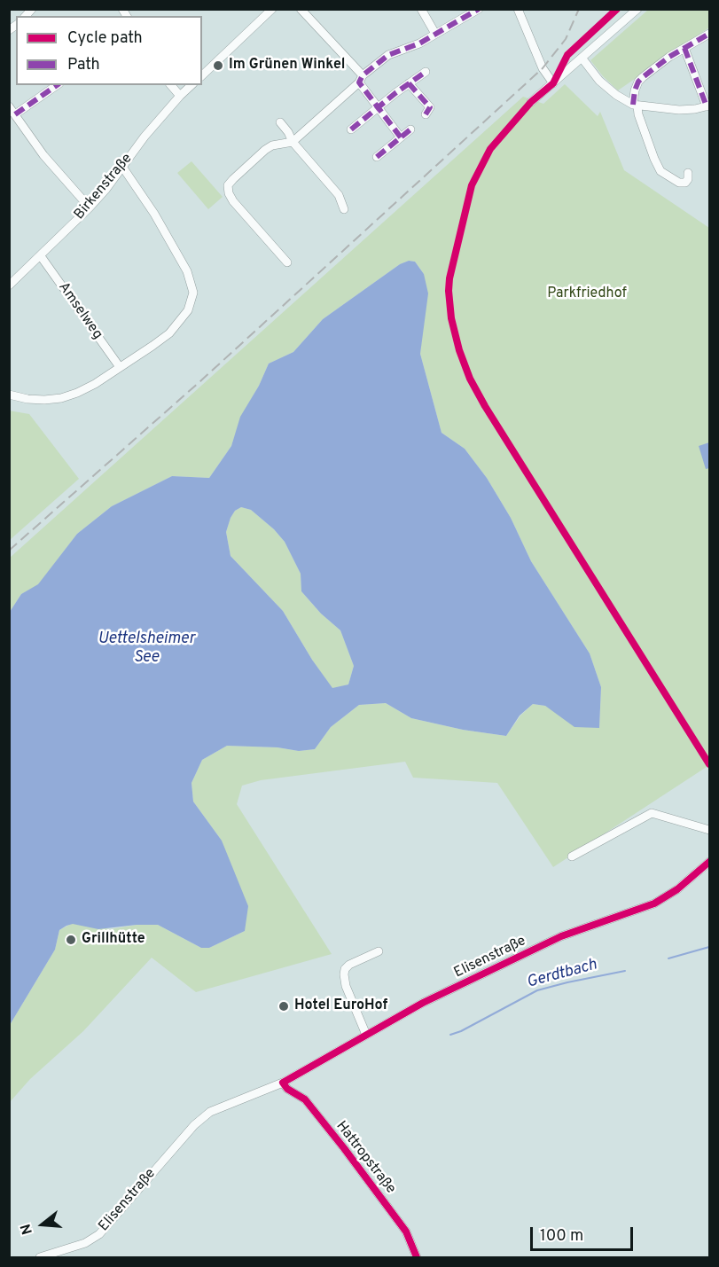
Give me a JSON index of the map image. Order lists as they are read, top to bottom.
{
  "streets": {
    "street": [
      "Birkenstraße",
      "Amselweg",
      "Elisenstraße",
      "Hattropstraße"
    ]
  },
  "crossings": [
    ["Birkenstraße", "Amselweg"],
    ["Elisenstraße", "Hattropstraße"]
  ],
  "water": ["Uettelsheimer See", "Gerdtbach"],
  "parks": ["Parkfriedhof"],
  "places": ["Im Grünen Winkel", "Grillhütte", "Hotel EuroHof"],
  "legend": ["Cycle path", "Path"],
  "scale_bar": "100 m",
  "north": "left"
}
